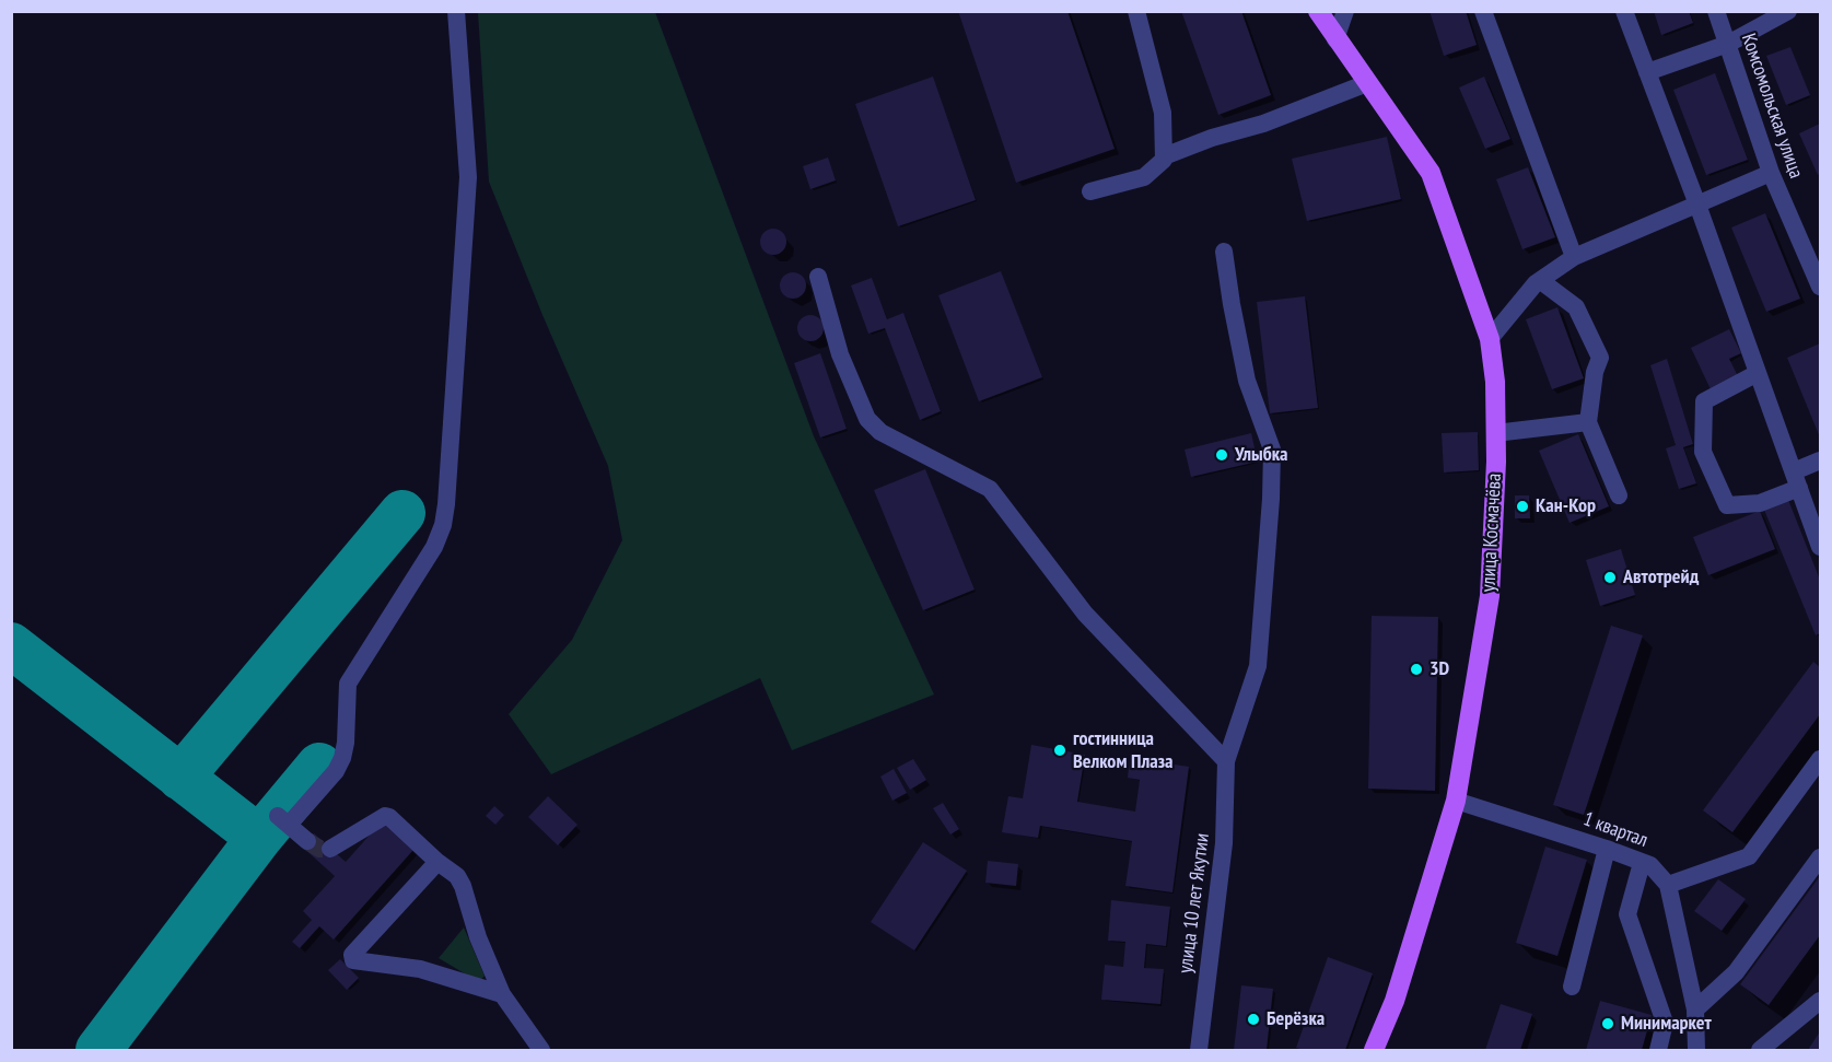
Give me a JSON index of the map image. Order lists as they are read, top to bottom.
{
  "streets": {
    "main road": ["улица Космачёва"],
    "street": ["Комсомольская улица", "1 квартал", "улица 10 лет Якутии"]
  },
  "crossings": [
    ["улица Космачёва", "1 квартал"]
  ],
  "places": [
    "Улыбка",
    "Кан-Кор",
    "Автотрейд",
    "3D",
    "гостинница Велком Плаза",
    "Берёзка",
    "Минимаркет"
  ]
}
